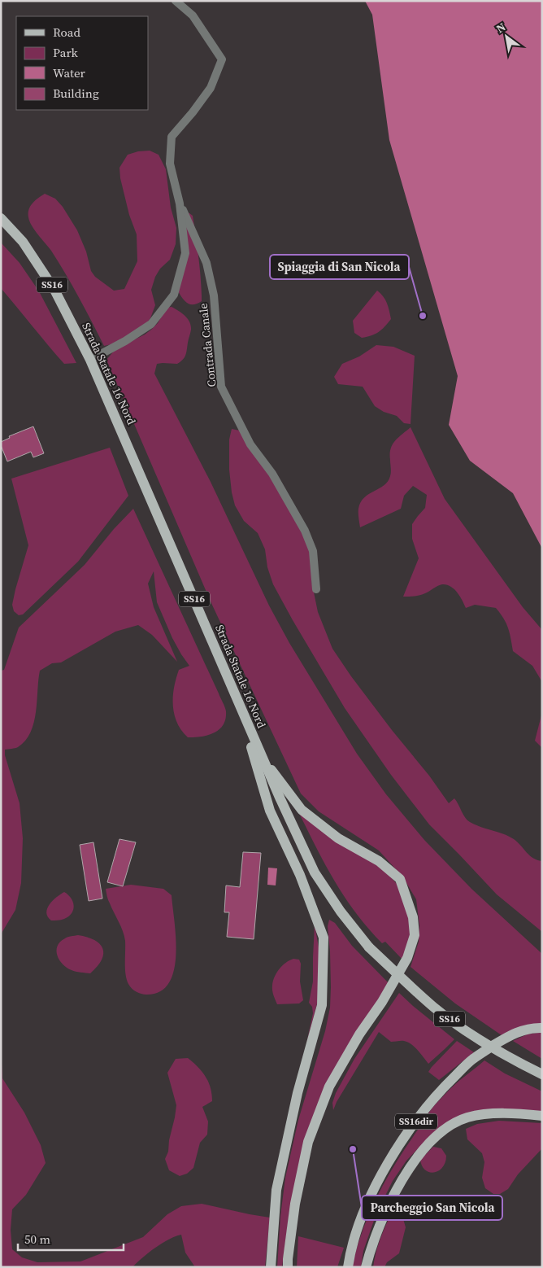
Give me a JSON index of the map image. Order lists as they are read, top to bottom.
{
  "streets": {
    "main road": ["SS16", "Strada Statale 16 Nord", "SS16dir"],
    "street": ["Contrada Canale"]
  },
  "crossings": [
    ["Contrada Canale", "Strada Statale 16 Nord"]
  ],
  "places": ["Spiaggia di San Nicola", "Parcheggio San Nicola"],
  "legend": [
    "Road",
    "Park",
    "Water",
    "Building"
  ],
  "scale_bar": "50 m",
  "north": "top left"
}
